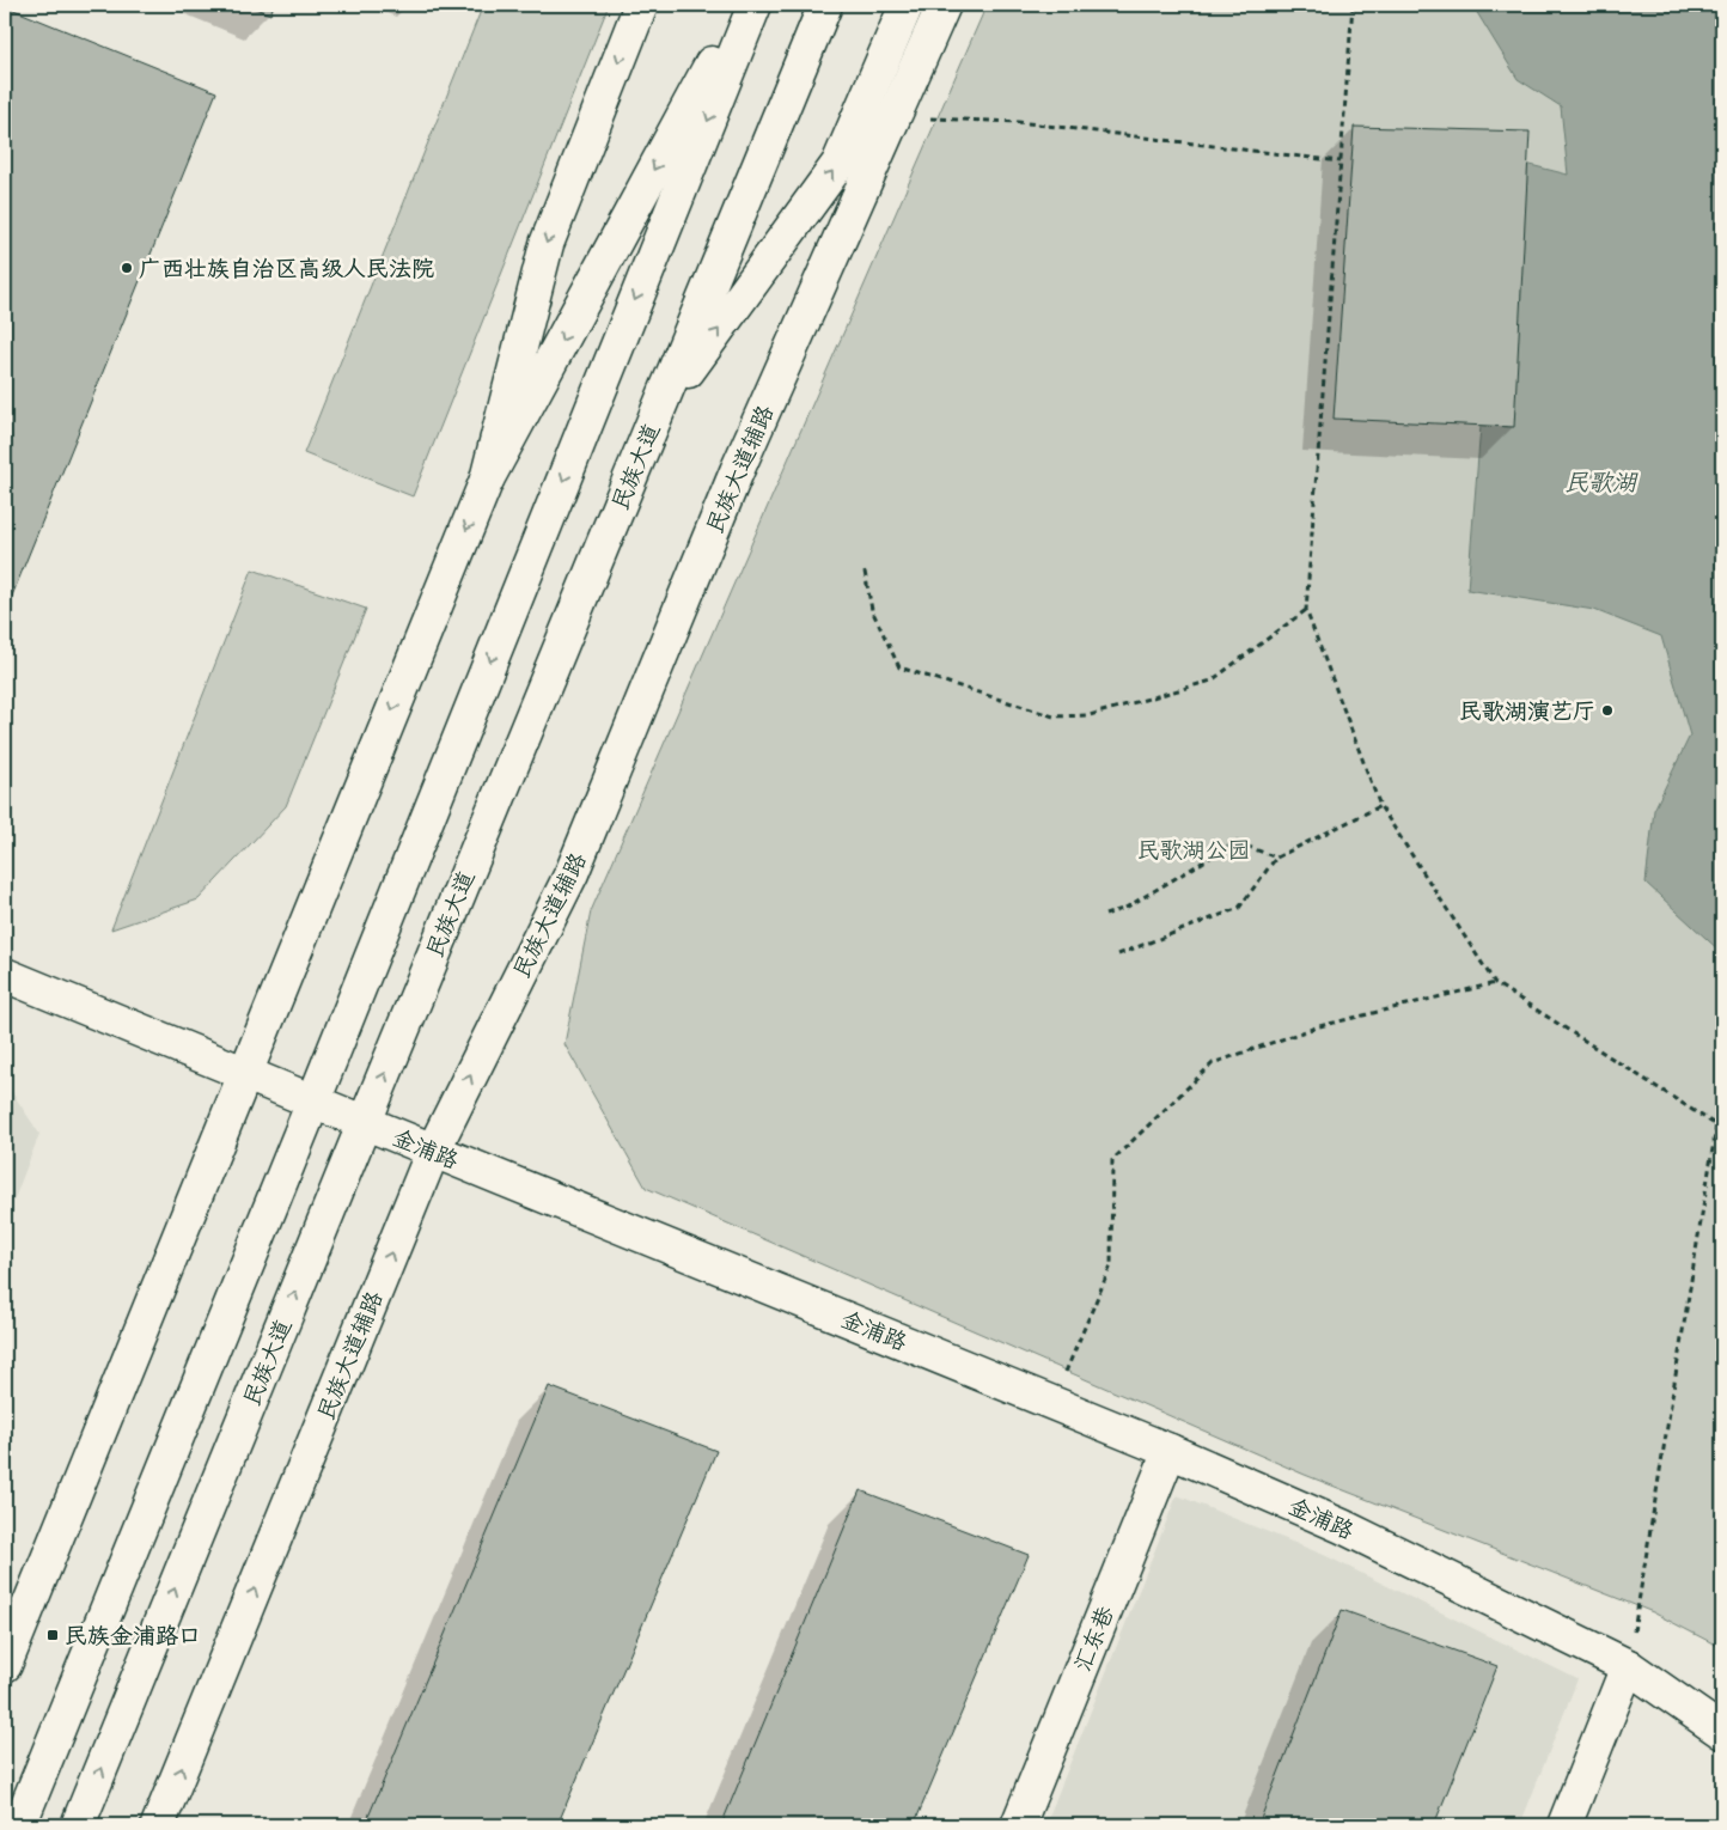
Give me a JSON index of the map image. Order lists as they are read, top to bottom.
{
  "streets": {
    "main road": [
      "民族大道",
      "民族大道辅路",
      "金浦路",
      "汇东巷"
    ]
  },
  "crossings": [
    ["民族大道", "金浦路"],
    ["民族大道辅路", "金浦路"],
    ["金浦路", "汇东巷"]
  ],
  "water": ["民歌湖"],
  "parks": ["民歌湖公园"],
  "places": {
    "other": ["广西壮族自治区高级人民法院", "民歌湖演艺厅"],
    "transit": ["民族金浦路口"]
  }
}
